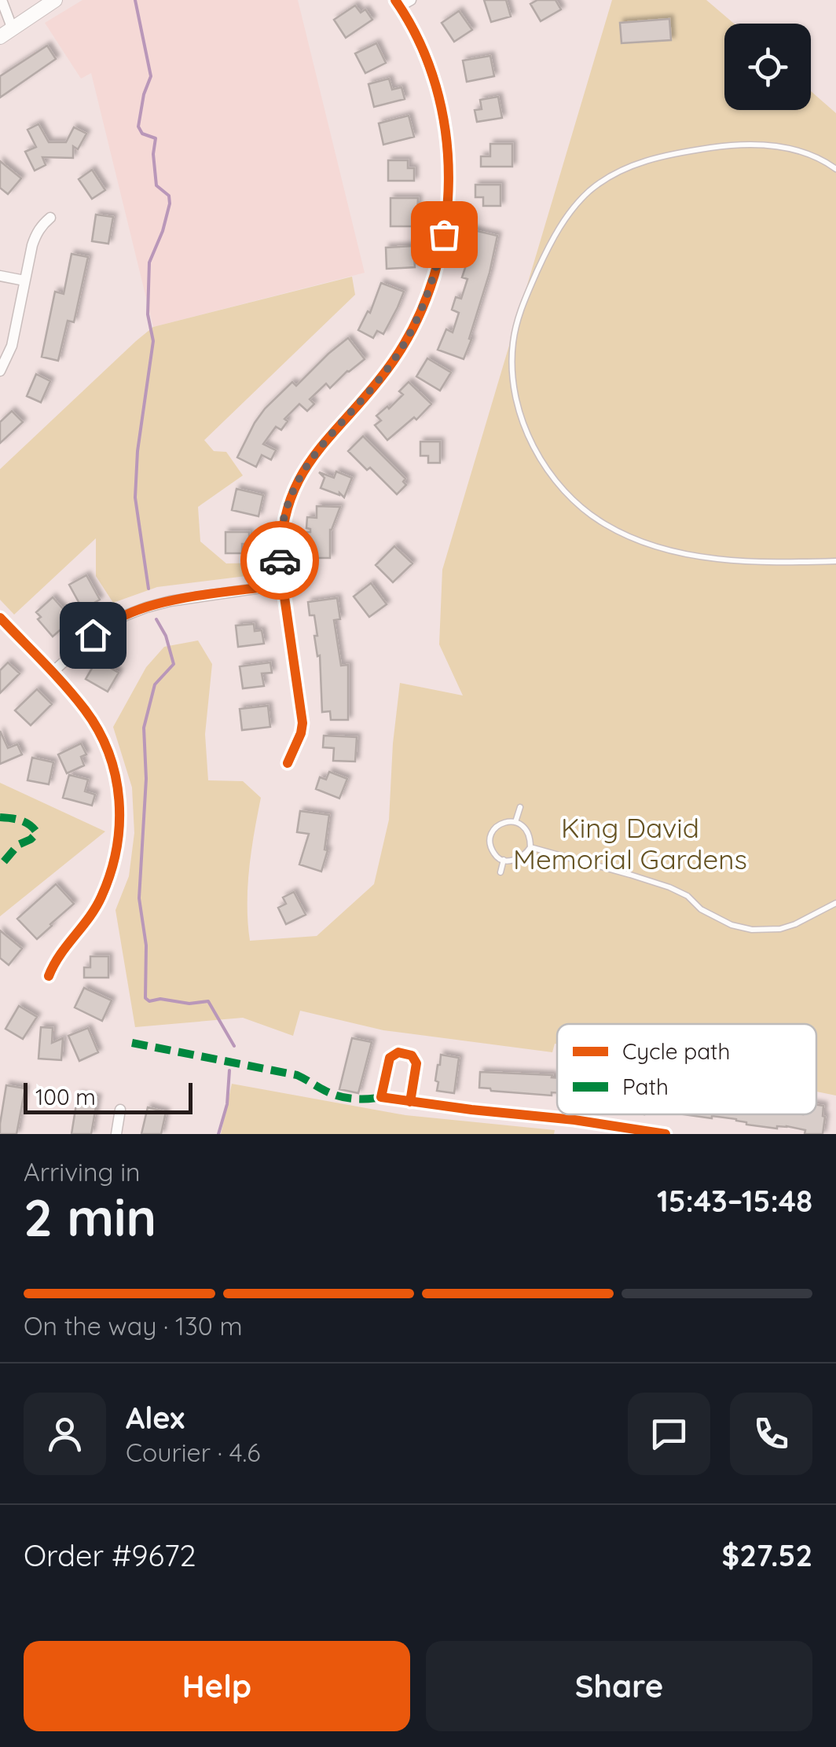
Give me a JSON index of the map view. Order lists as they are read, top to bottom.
{
  "parks": ["King David Memorial Gardens"],
  "legend": ["Cycle path", "Path"],
  "scale_bar": "100 m",
  "page": {
    "scale": "100 m",
    "heading": ["2 min", "Arriving in", "15:43–15:48"],
    "panel": [
      "Alex",
      "Courier · 4.6",
      "Order #9672",
      "$27.52"
    ],
    "bar": "On the way · 130 m",
    "buttons": ["Help", "Share"]
  }
}
